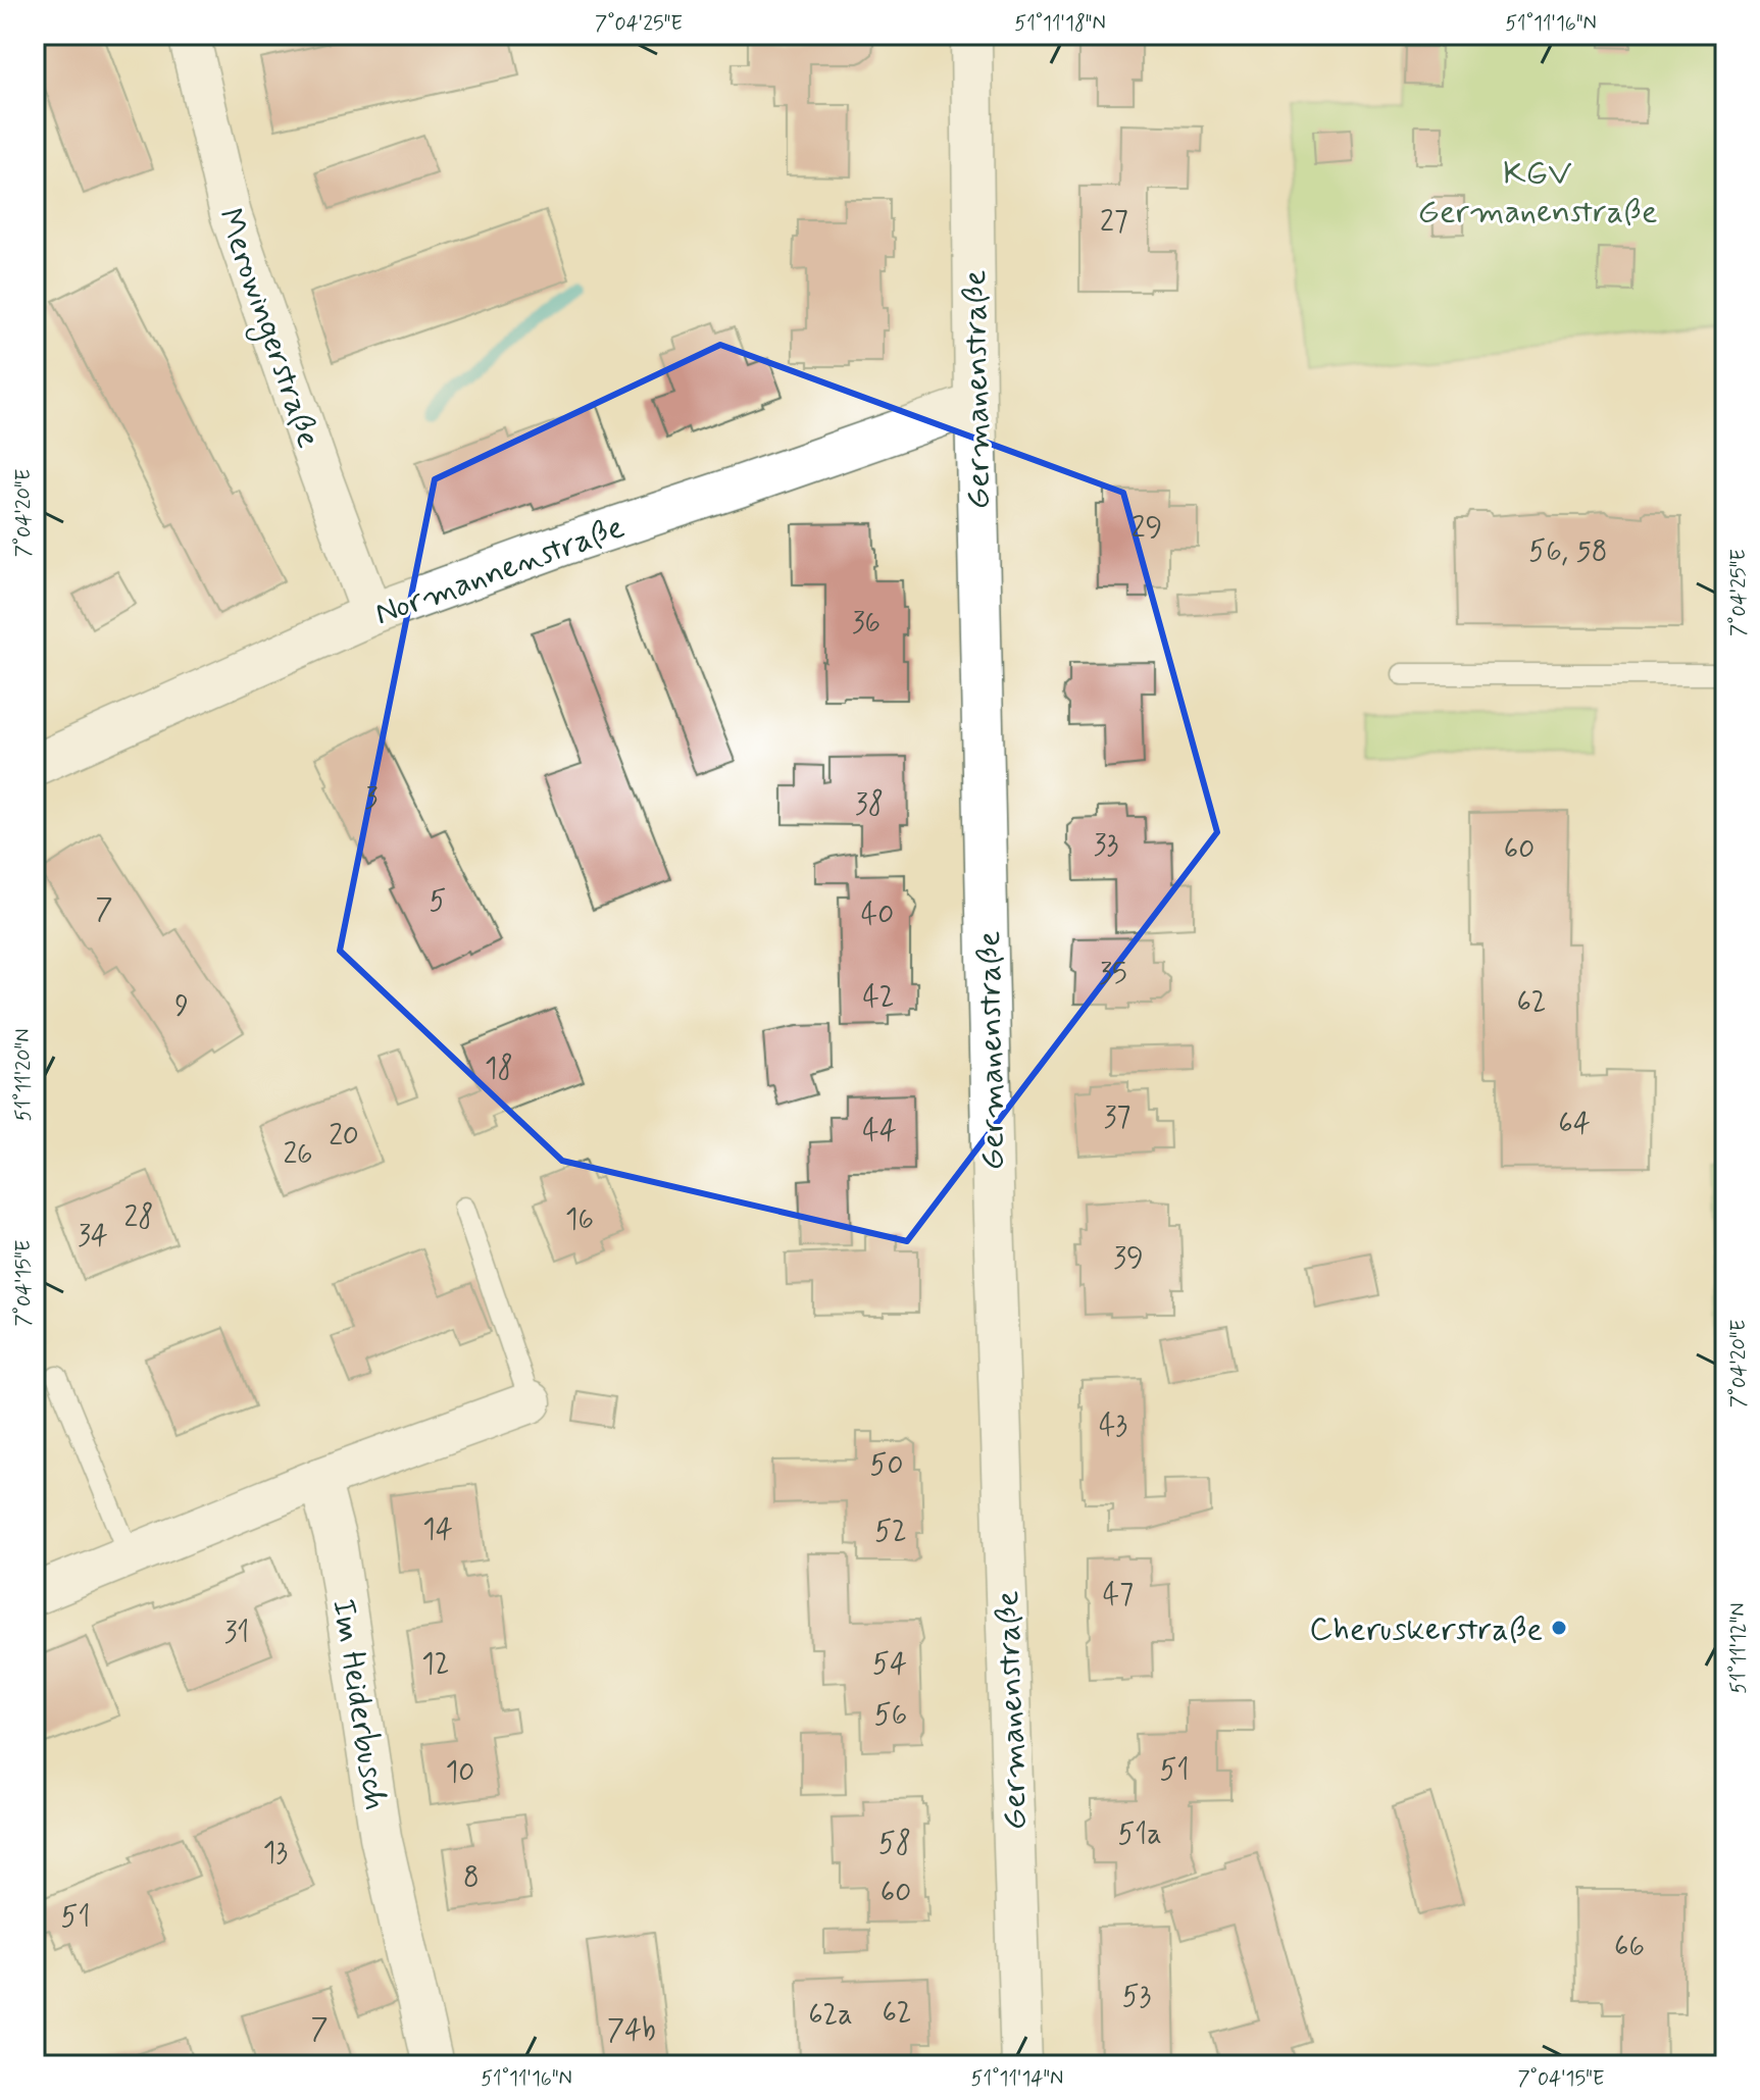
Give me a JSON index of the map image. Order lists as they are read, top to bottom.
{
  "streets": {
    "street": [
      "Merowingerstraße",
      "Germanenstraße",
      "Normannenstraße",
      "Im Heiderbusch"
    ]
  },
  "crossings": [
    ["Merowingerstraße", "Normannenstraße"],
    ["Germanenstraße", "Normannenstraße"]
  ],
  "parks": ["KGV Germanenstraße"],
  "places": ["Cheruskerstraße"],
  "house_numbers": [
    "27",
    "29",
    "56, 58",
    "36",
    "3",
    "38",
    "33",
    "60",
    "5",
    "7",
    "40",
    "35",
    "42",
    "62",
    "9",
    "18",
    "37",
    "64",
    "44",
    "20",
    "26",
    "28",
    "16",
    "34",
    "39",
    "43",
    "50",
    "14",
    "52",
    "47",
    "31",
    "12",
    "54",
    "56",
    "51",
    "10",
    "51a",
    "58",
    "13",
    "8",
    "60",
    "51",
    "66",
    "53",
    "62",
    "62a",
    "7",
    "74b"
  ],
  "coordinates": [
    "7°04'25\"E",
    "51°11'18\"N",
    "51°11'16\"N",
    "7°04'20\"E",
    "51°11'20\"N",
    "7°04'15\"E",
    "51°11'12\"N",
    "51°11'14\"N"
  ]
}
